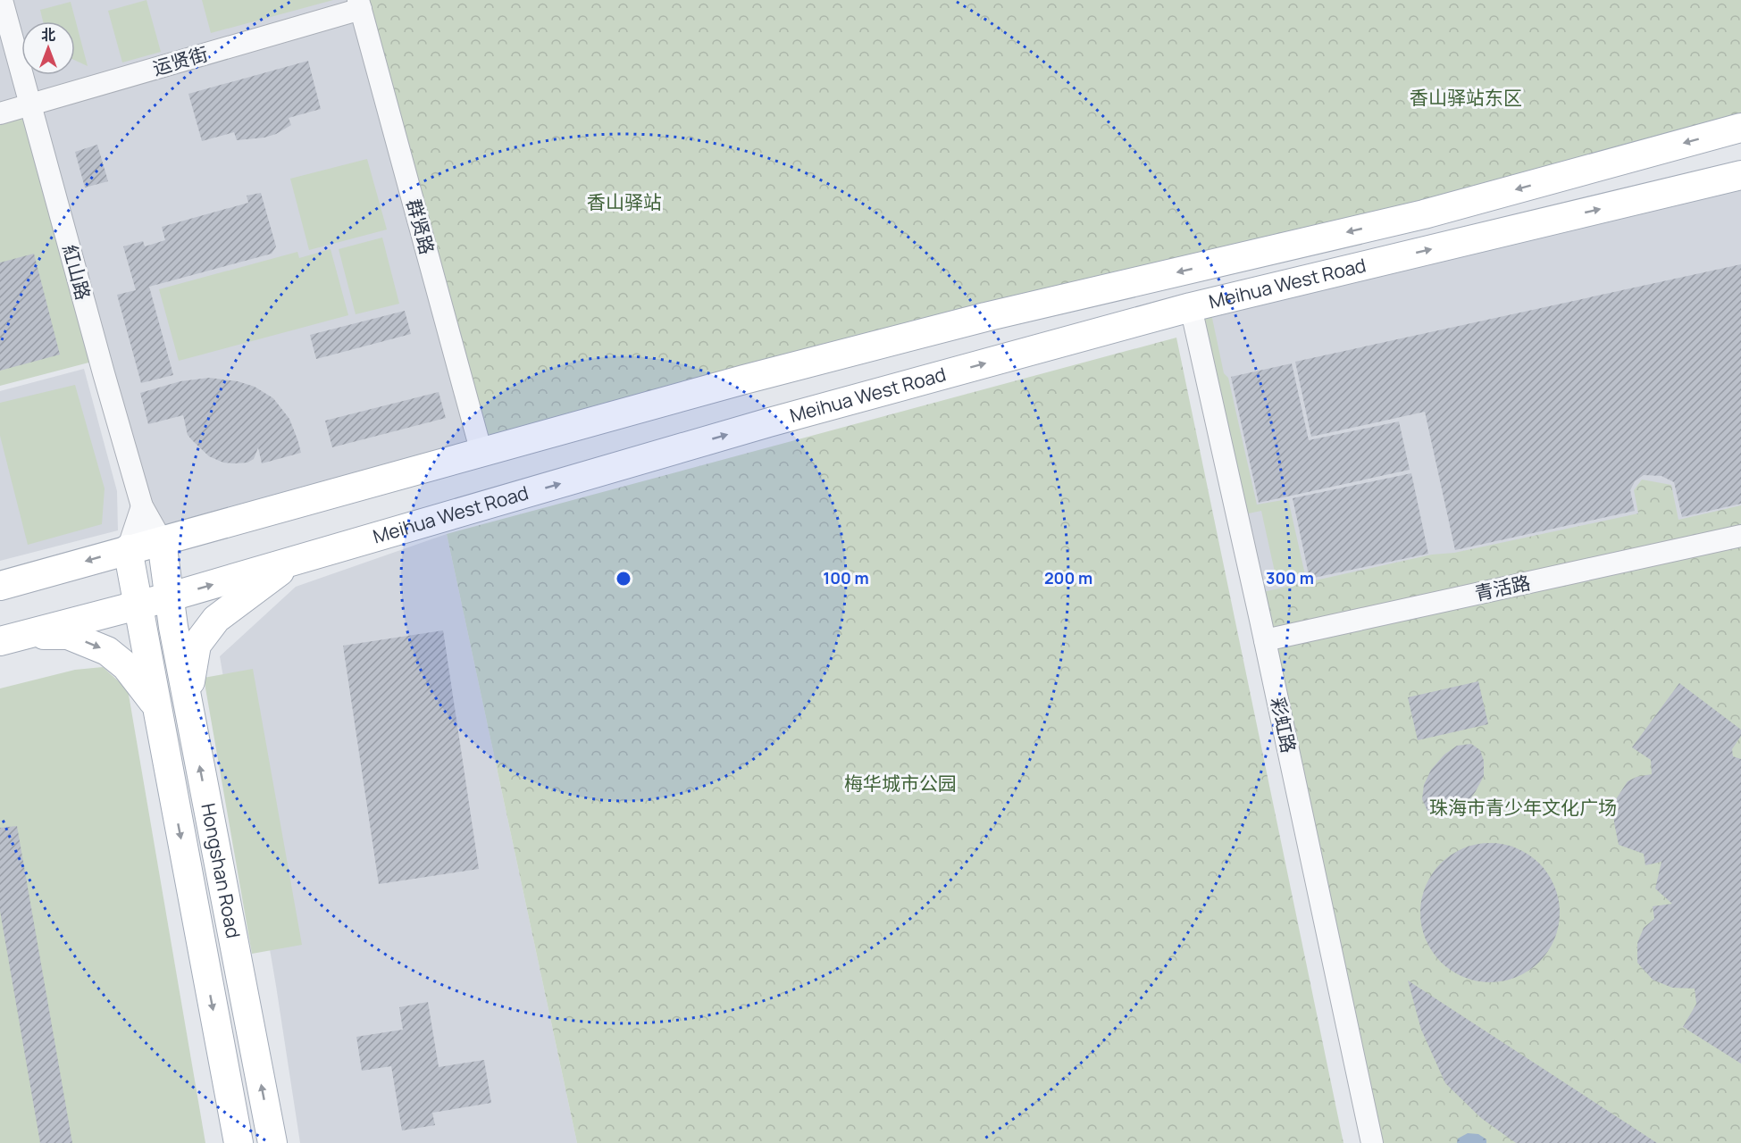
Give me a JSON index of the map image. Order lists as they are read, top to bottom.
{
  "streets": {
    "main road": ["Meihua West Road", "Hongshan Road"],
    "street": [
      "运贤街",
      "群贤路",
      "紅山路",
      "青活路",
      "彩虹路"
    ]
  },
  "crossings": [
    ["运贤街", "群贤路"],
    ["运贤街", "紅山路"],
    ["群贤路", "Meihua West Road"],
    ["紅山路", "Meihua West Road"],
    ["紅山路", "Hongshan Road"],
    ["Meihua West Road", "彩虹路"],
    ["Meihua West Road", "Hongshan Road"],
    ["青活路", "彩虹路"]
  ],
  "parks": [
    "香山驿站东区",
    "香山驿站",
    "梅华城市公园",
    "珠海市青少年文化广场"
  ],
  "north": "top",
  "rings": ["100 m", "200 m", "300 m"]
}
